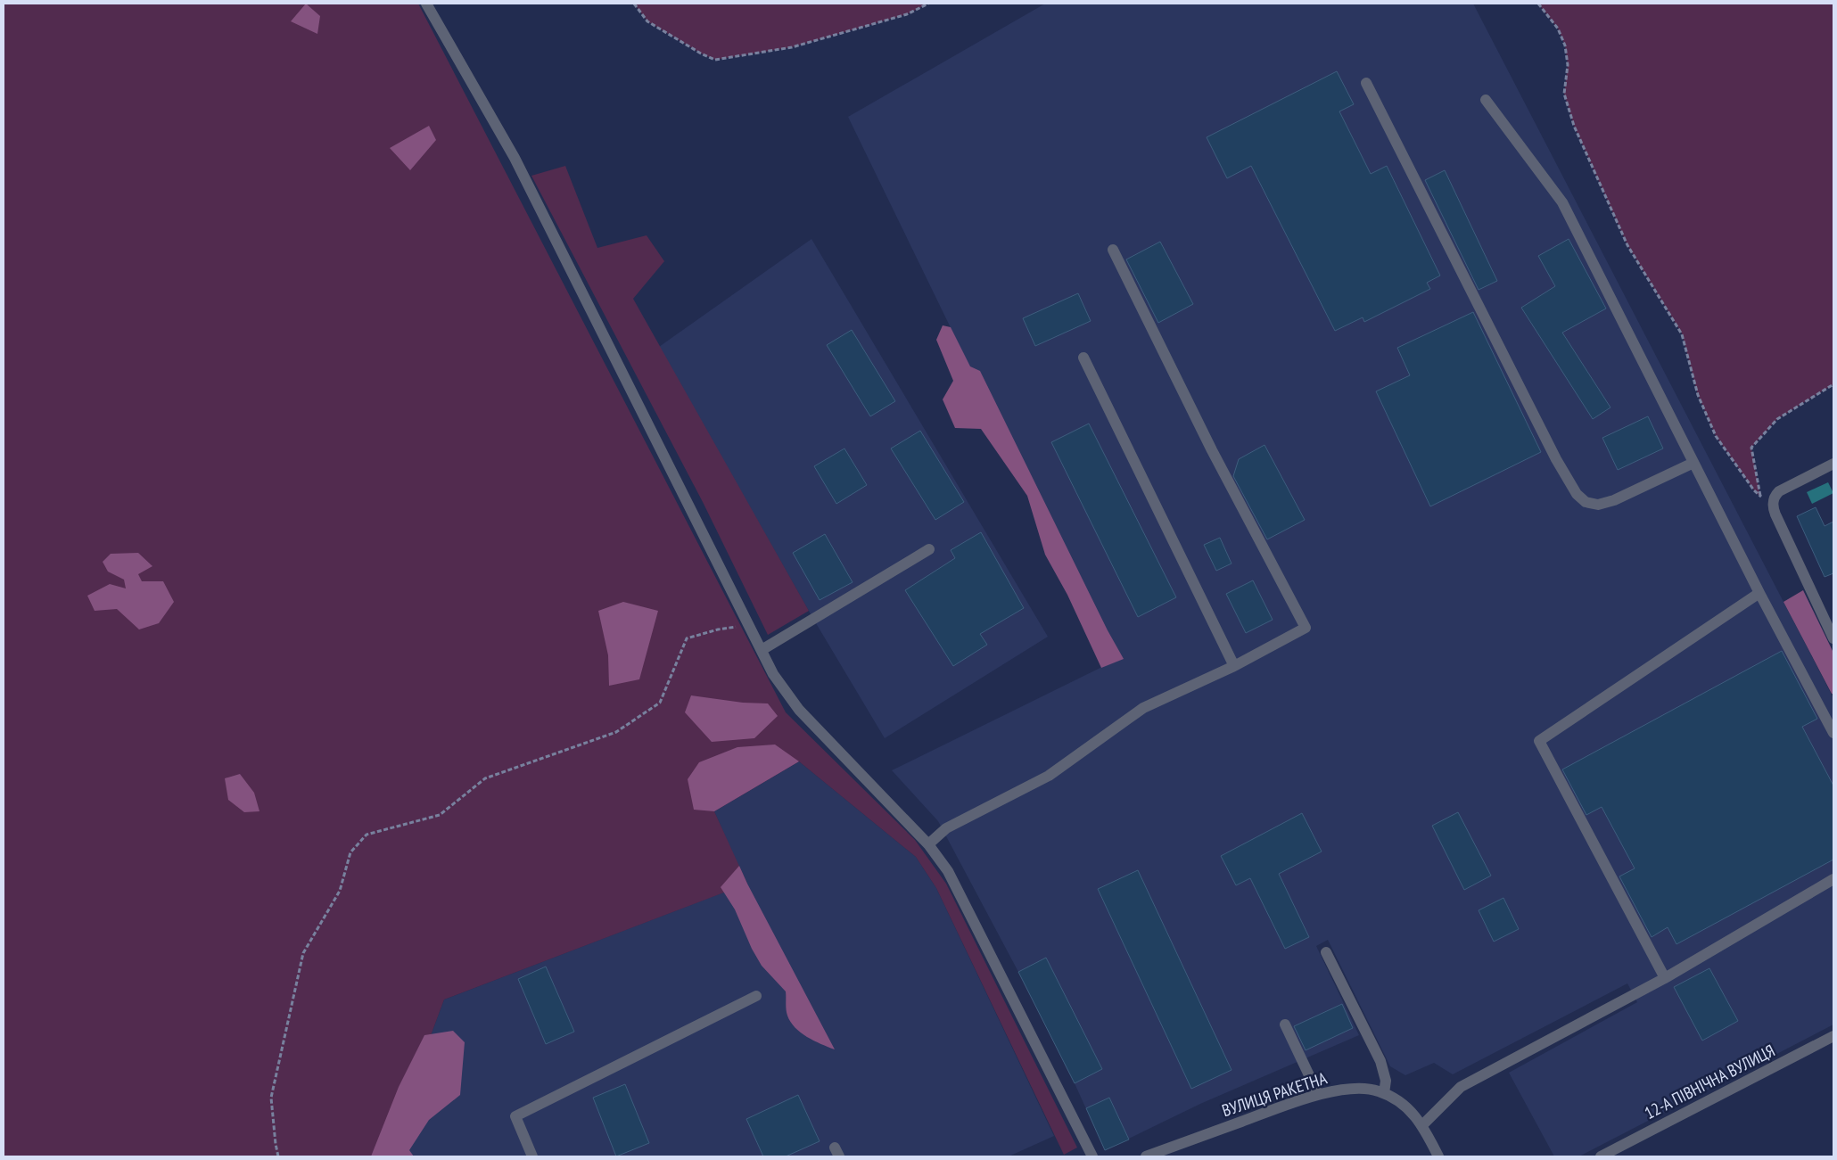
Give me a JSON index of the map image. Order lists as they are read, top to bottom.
{
  "streets": {
    "street": ["12-А ПІВНІЧНА ВУЛИЦЯ", "ВУЛИЦЯ РАКЕТНА"]
  }
}
